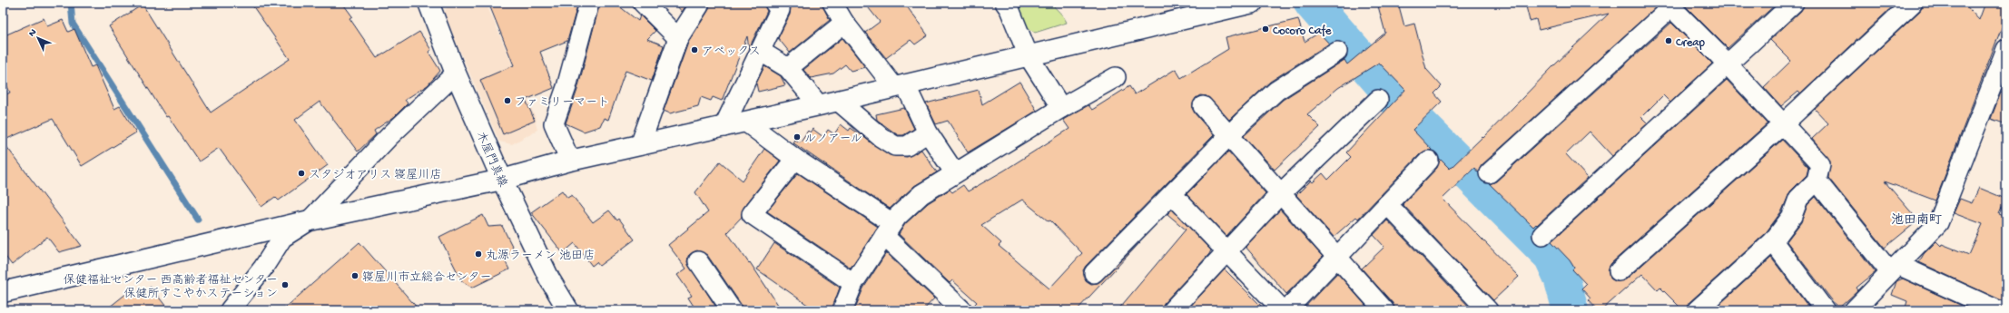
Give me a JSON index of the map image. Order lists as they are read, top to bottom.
{
  "streets": {
    "street": ["木屋門真線"]
  },
  "districts": ["池田南町"],
  "places": [
    "Cocoro Cafe",
    "Creap",
    "アペックス",
    "ファミリーマート",
    "ルノアール",
    "スタジオアリス 寝屋川店",
    "丸源ラーメン 池田店",
    "寝屋川市立総合センター",
    "保健福祉センター 西高齢者福祉センター 保健所すこやかステーション"
  ],
  "north": "top left"
}
